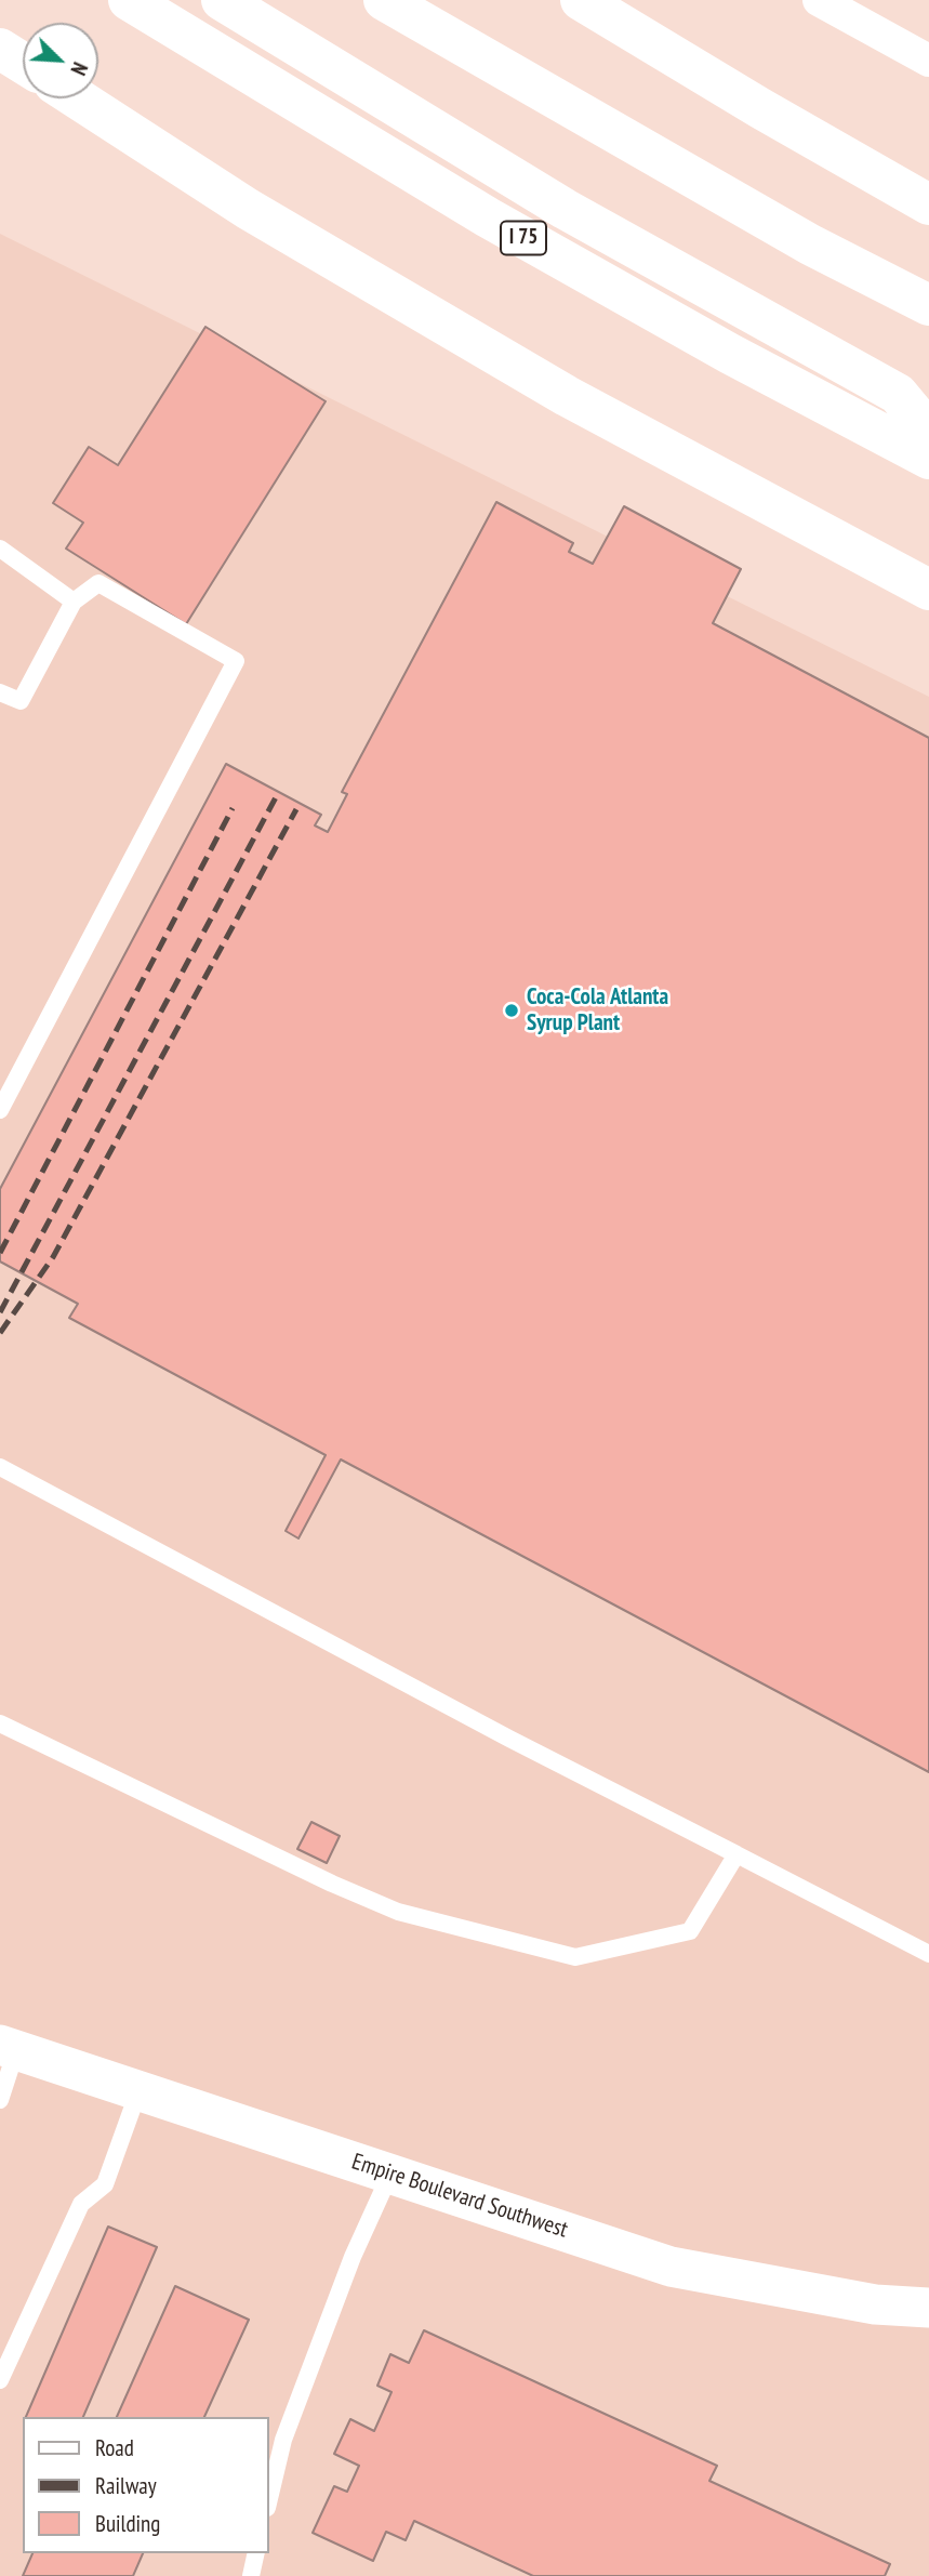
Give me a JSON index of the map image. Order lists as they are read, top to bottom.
{
  "streets": {
    "highway": ["I 75"],
    "street": ["Empire Boulevard Southwest"]
  },
  "places": ["Coca-Cola Atlanta Syrup Plant"],
  "legend": ["Road", "Railway", "Building"],
  "north": "bottom right"
}
